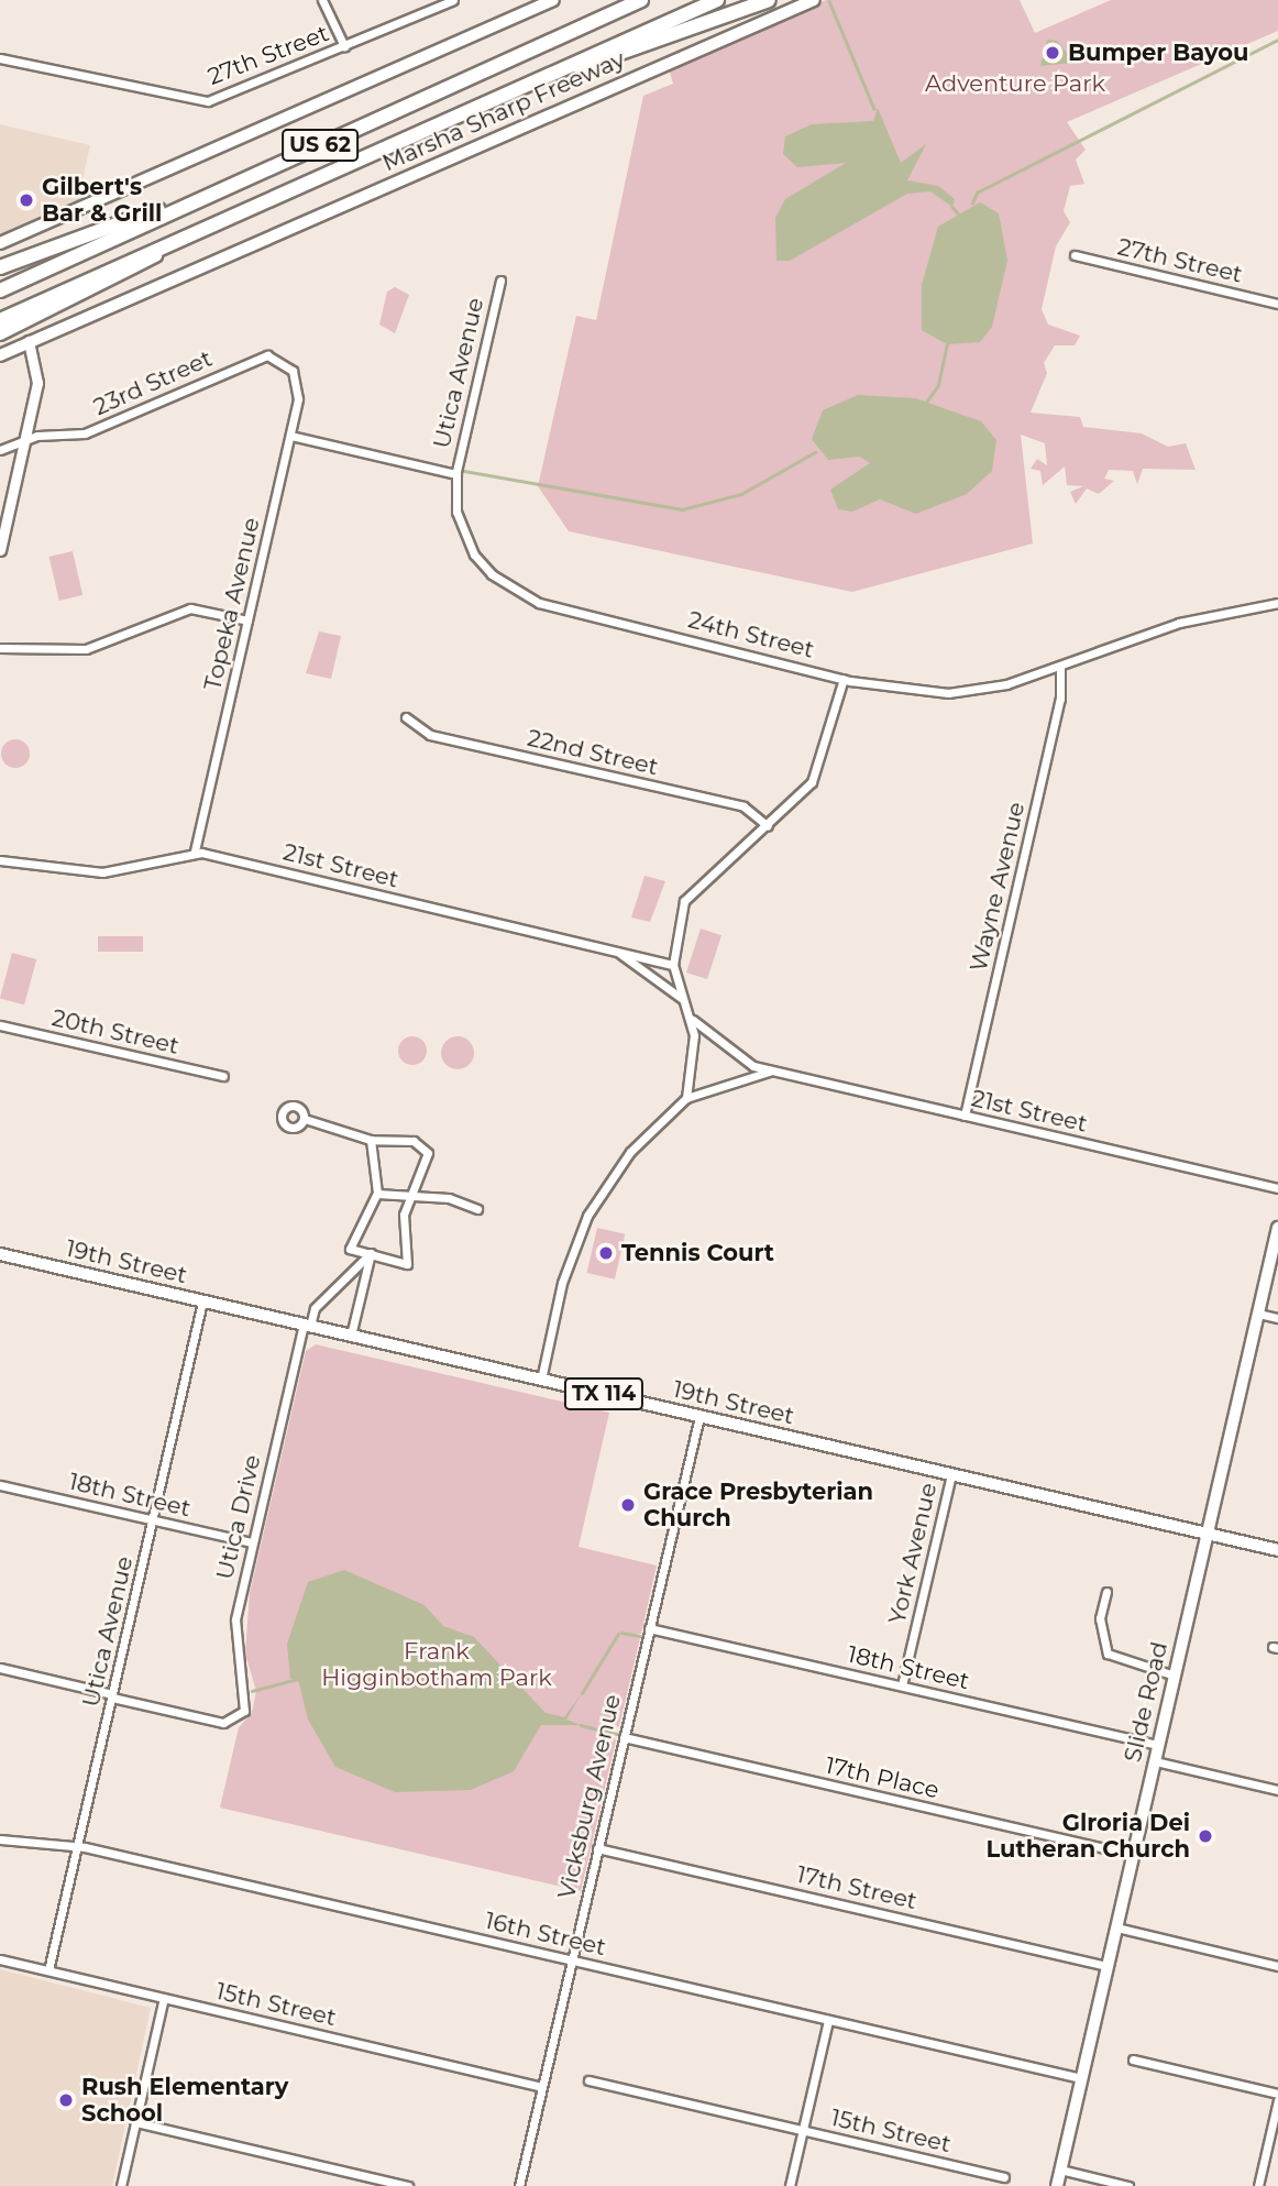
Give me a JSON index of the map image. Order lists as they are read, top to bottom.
{
  "streets": {
    "highway": ["Marsha Sharp Freeway", "US 62"],
    "main road": ["19th Street", "TX 114", "Slide Road"],
    "street": [
      "27th Street",
      "Utica Avenue",
      "23rd Street",
      "Topeka Avenue",
      "24th Street",
      "22nd Street",
      "21st Street",
      "Wayne Avenue",
      "20th Street",
      "18th Street",
      "Utica Drive",
      "York Avenue",
      "17th Place",
      "Vicksburg Avenue",
      "17th Street",
      "16th Street",
      "15th Street"
    ]
  },
  "crossings": [
    ["Utica Avenue", "24th Street"],
    ["Utica Avenue", "19th Street"],
    ["Utica Avenue", "18th Street"],
    ["Utica Avenue", "Utica Drive"],
    ["Utica Avenue", "16th Street"],
    ["Utica Avenue", "15th Street"],
    ["23rd Street", "Topeka Avenue"],
    ["Topeka Avenue", "21st Street"],
    ["24th Street", "Wayne Avenue"],
    ["21st Street", "Wayne Avenue"],
    ["19th Street", "Utica Drive"],
    ["19th Street", "York Avenue"],
    ["19th Street", "Slide Road"],
    ["19th Street", "Vicksburg Avenue"],
    ["18th Street", "Utica Drive"],
    ["18th Street", "York Avenue"],
    ["18th Street", "Slide Road"],
    ["18th Street", "Vicksburg Avenue"],
    ["Slide Road", "17th Place"],
    ["Slide Road", "17th Street"],
    ["Slide Road", "16th Street"],
    ["17th Place", "Vicksburg Avenue"],
    ["Vicksburg Avenue", "17th Street"],
    ["Vicksburg Avenue", "16th Street"],
    ["Vicksburg Avenue", "15th Street"]
  ],
  "parks": ["Adventure Park", "Frank Higginbotham Park"],
  "places": [
    "Bumper Bayou",
    "Gilbert's Bar & Grill",
    "Tennis Court",
    "Grace Presbyterian Church",
    "Glroria Dei Lutheran Church",
    "Rush Elementary School"
  ]
}
